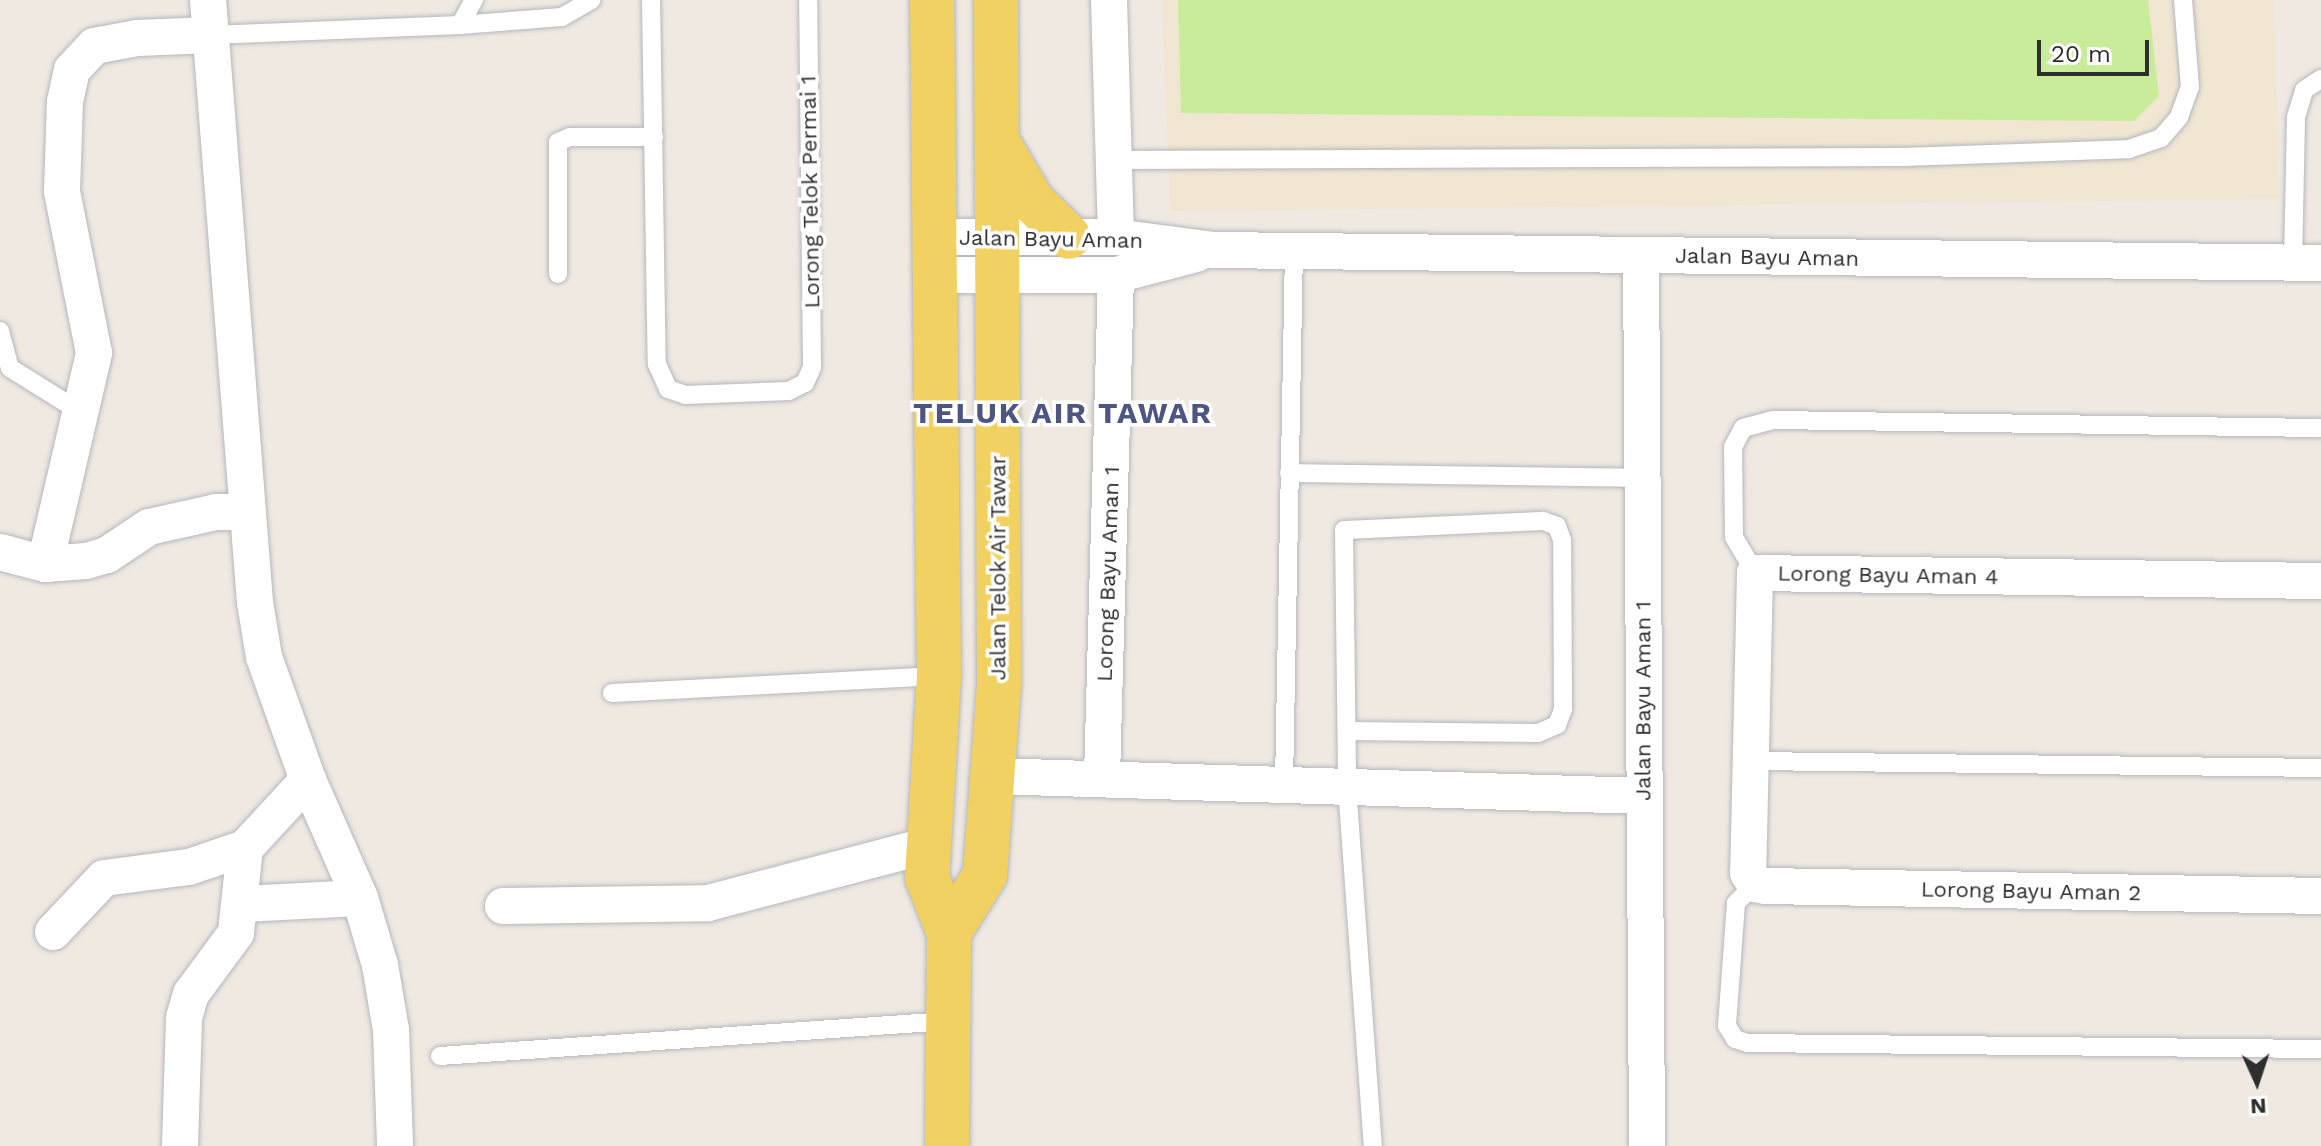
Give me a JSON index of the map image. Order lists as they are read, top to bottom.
{
  "streets": {
    "main road": ["Jalan Telok Air Tawar"],
    "street": [
      "Jalan Bayu Aman",
      "Lorong Bayu Aman 1",
      "Lorong Bayu Aman 4",
      "Jalan Bayu Aman 1",
      "Lorong Bayu Aman 2"
    ],
    "lane": ["Lorong Telok Permai 1"]
  },
  "crossings": [
    ["Jalan Bayu Aman", "Jalan Telok Air Tawar"],
    ["Jalan Bayu Aman", "Lorong Bayu Aman 1"],
    ["Jalan Bayu Aman", "Jalan Bayu Aman 1"],
    ["Lorong Bayu Aman 4", "Lorong Bayu Aman 2"]
  ],
  "districts": ["TELUK AIR TAWAR"],
  "scale_bar": "20 m",
  "north": "bottom"
}
